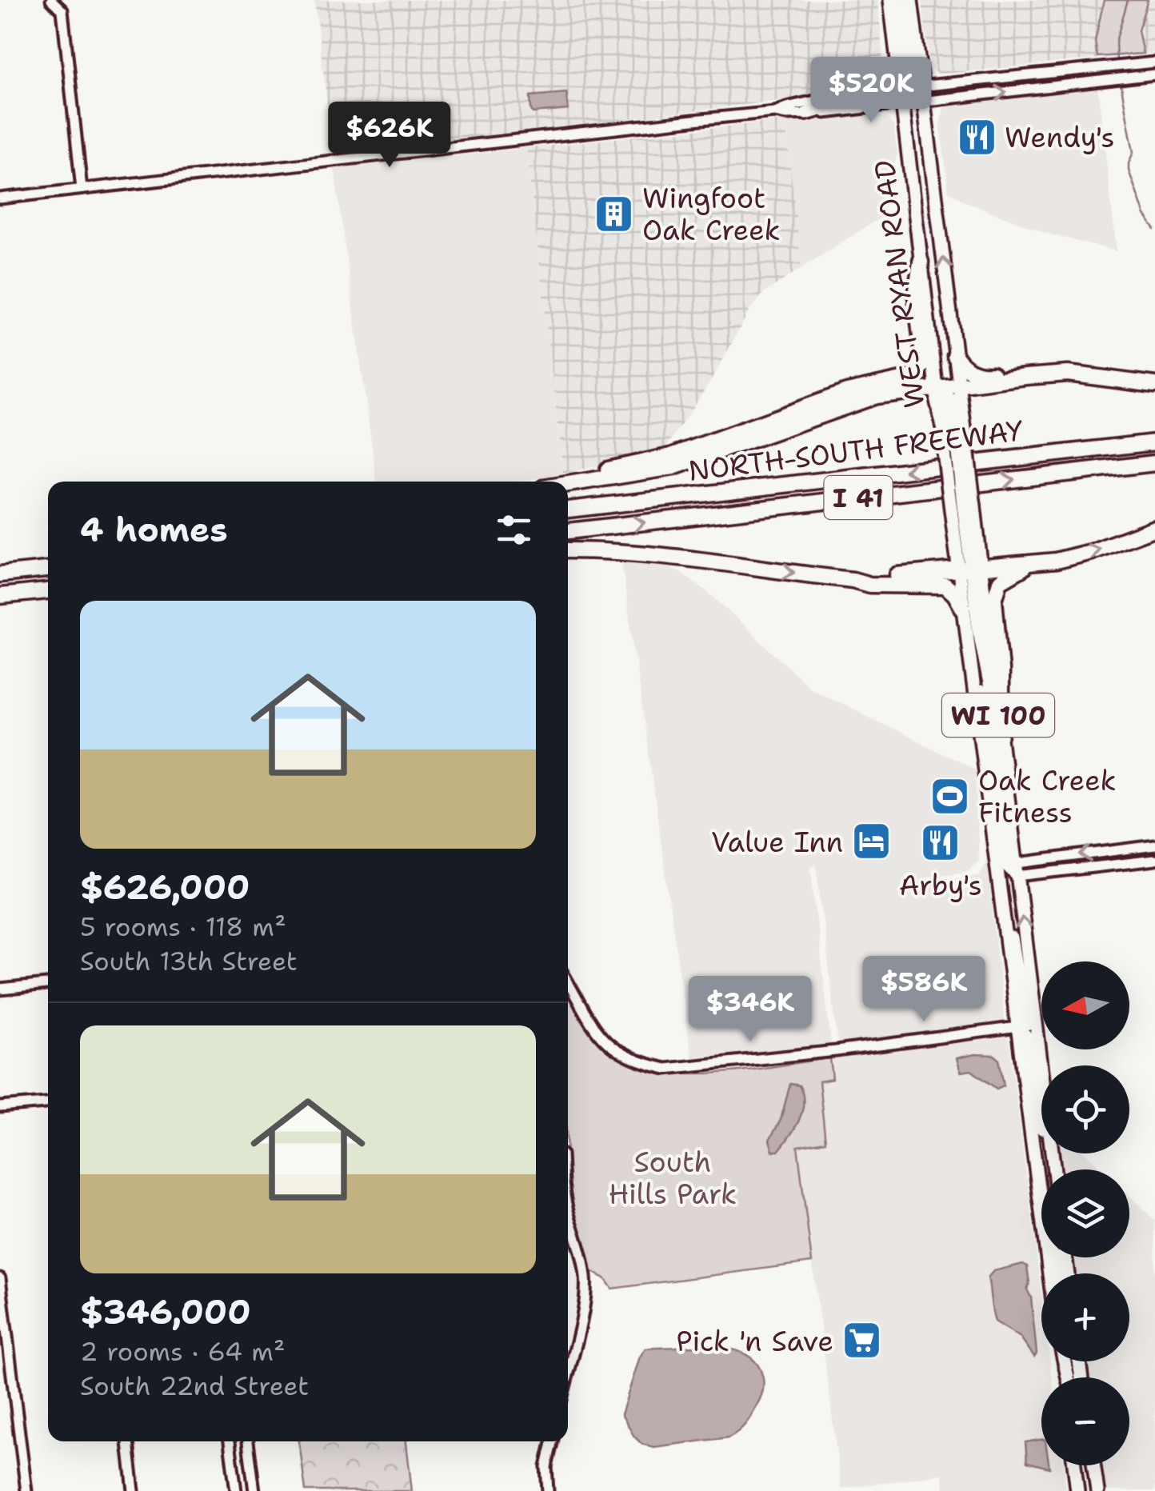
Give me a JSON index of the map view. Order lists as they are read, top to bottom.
{
  "streets": {
    "highway": ["NORTH-SOUTH FREEWAY", "I 41"],
    "main road": ["WEST RYAN ROAD", "WI 100"]
  },
  "parks": ["South Hills Park"],
  "places": {
    "restaurant": ["Wendy's", "Arby's"],
    "building": ["Wingfoot Oak Creek"],
    "sports": ["Oak Creek Fitness"],
    "hotel": ["Value Inn"],
    "supermarket": ["Pick 'n Save"]
  },
  "north": "left",
  "page": {
    "price": [
      "$520K",
      "$626K",
      "$586K",
      "$346K"
    ],
    "heading": "4 homes",
    "list": [
      {
        "name": "$626,000",
        "note": "5 rooms · 118 m² · South 13th Street"
      },
      {
        "name": "$346,000",
        "note": "2 rooms · 64 m² · South 22nd Street"
      }
    ],
    "map_buttons": ["+", "−"]
  }
}
